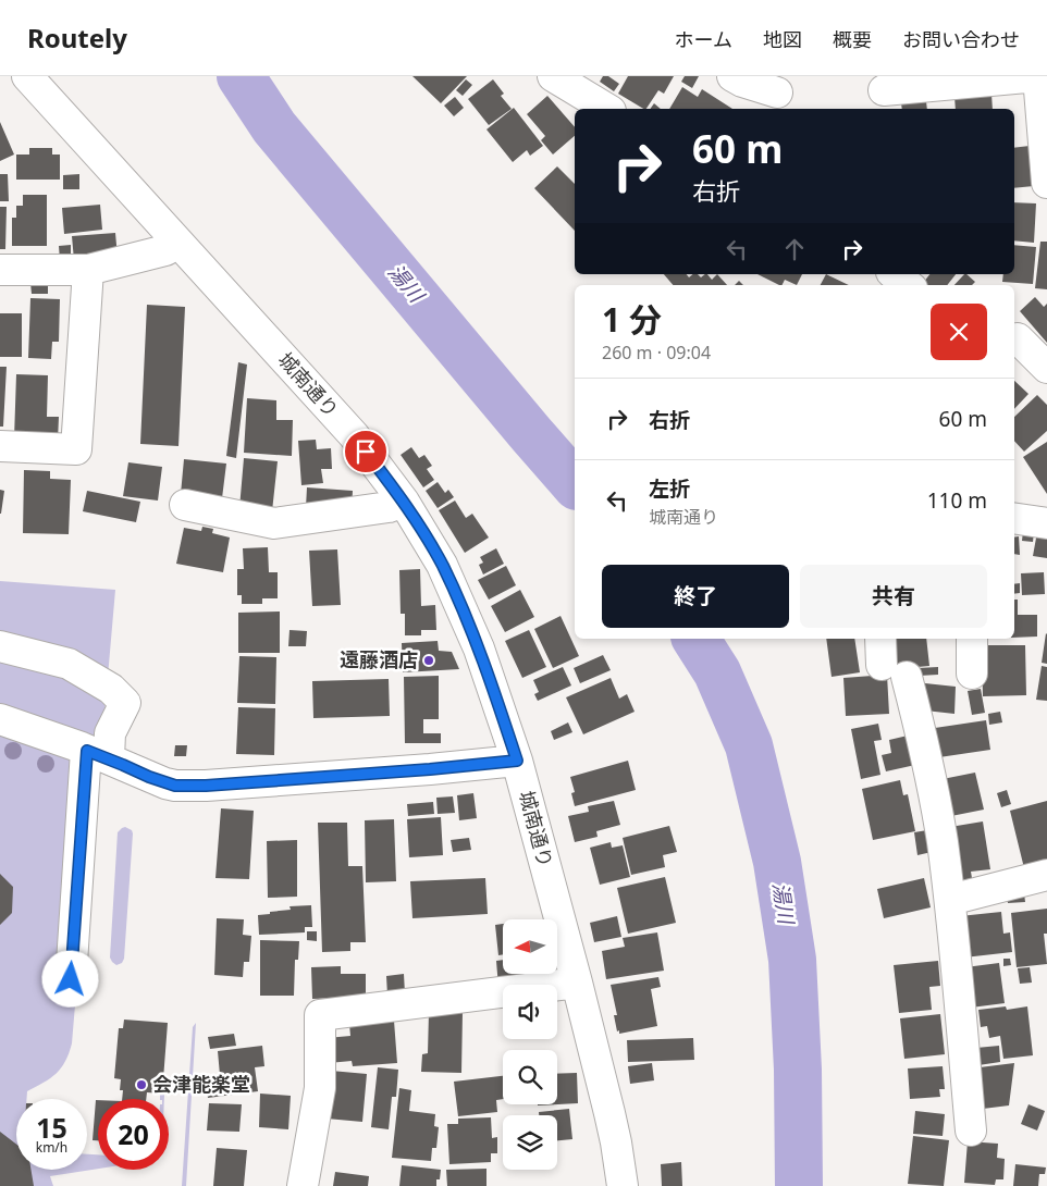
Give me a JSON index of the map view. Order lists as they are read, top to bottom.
{
  "streets": {
    "street": ["城南通り"]
  },
  "water": ["湯川"],
  "places": ["遠藤酒店", "会津能楽堂"],
  "north": "left",
  "page": {
    "header": "Routely",
    "nav": [
      "ホーム",
      "地図",
      "概要",
      "お問い合わせ"
    ],
    "turn": ["60 m", "右折"],
    "heading": ["1 分", "260 m · 09:04"],
    "list": [
      {
        "name": "右折",
        "value": "60 m"
      },
      {
        "name": "左折",
        "note": "城南通り",
        "value": "110 m"
      }
    ],
    "buttons": ["終了", "共有"],
    "speed": "15 km/h",
    "limit": "20"
  }
}
